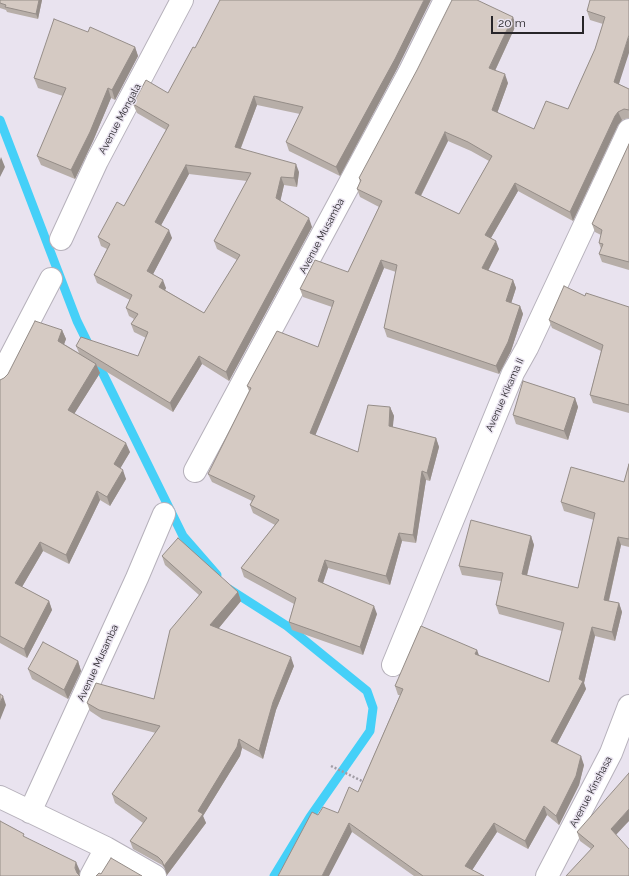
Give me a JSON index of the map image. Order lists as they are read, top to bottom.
{
  "streets": {
    "street": [
      "Avenue Mongala",
      "Avenue Musamba",
      "Avenue Kikama II",
      "Avenue Kinshasa"
    ]
  },
  "scale_bar": "20 m"
}
